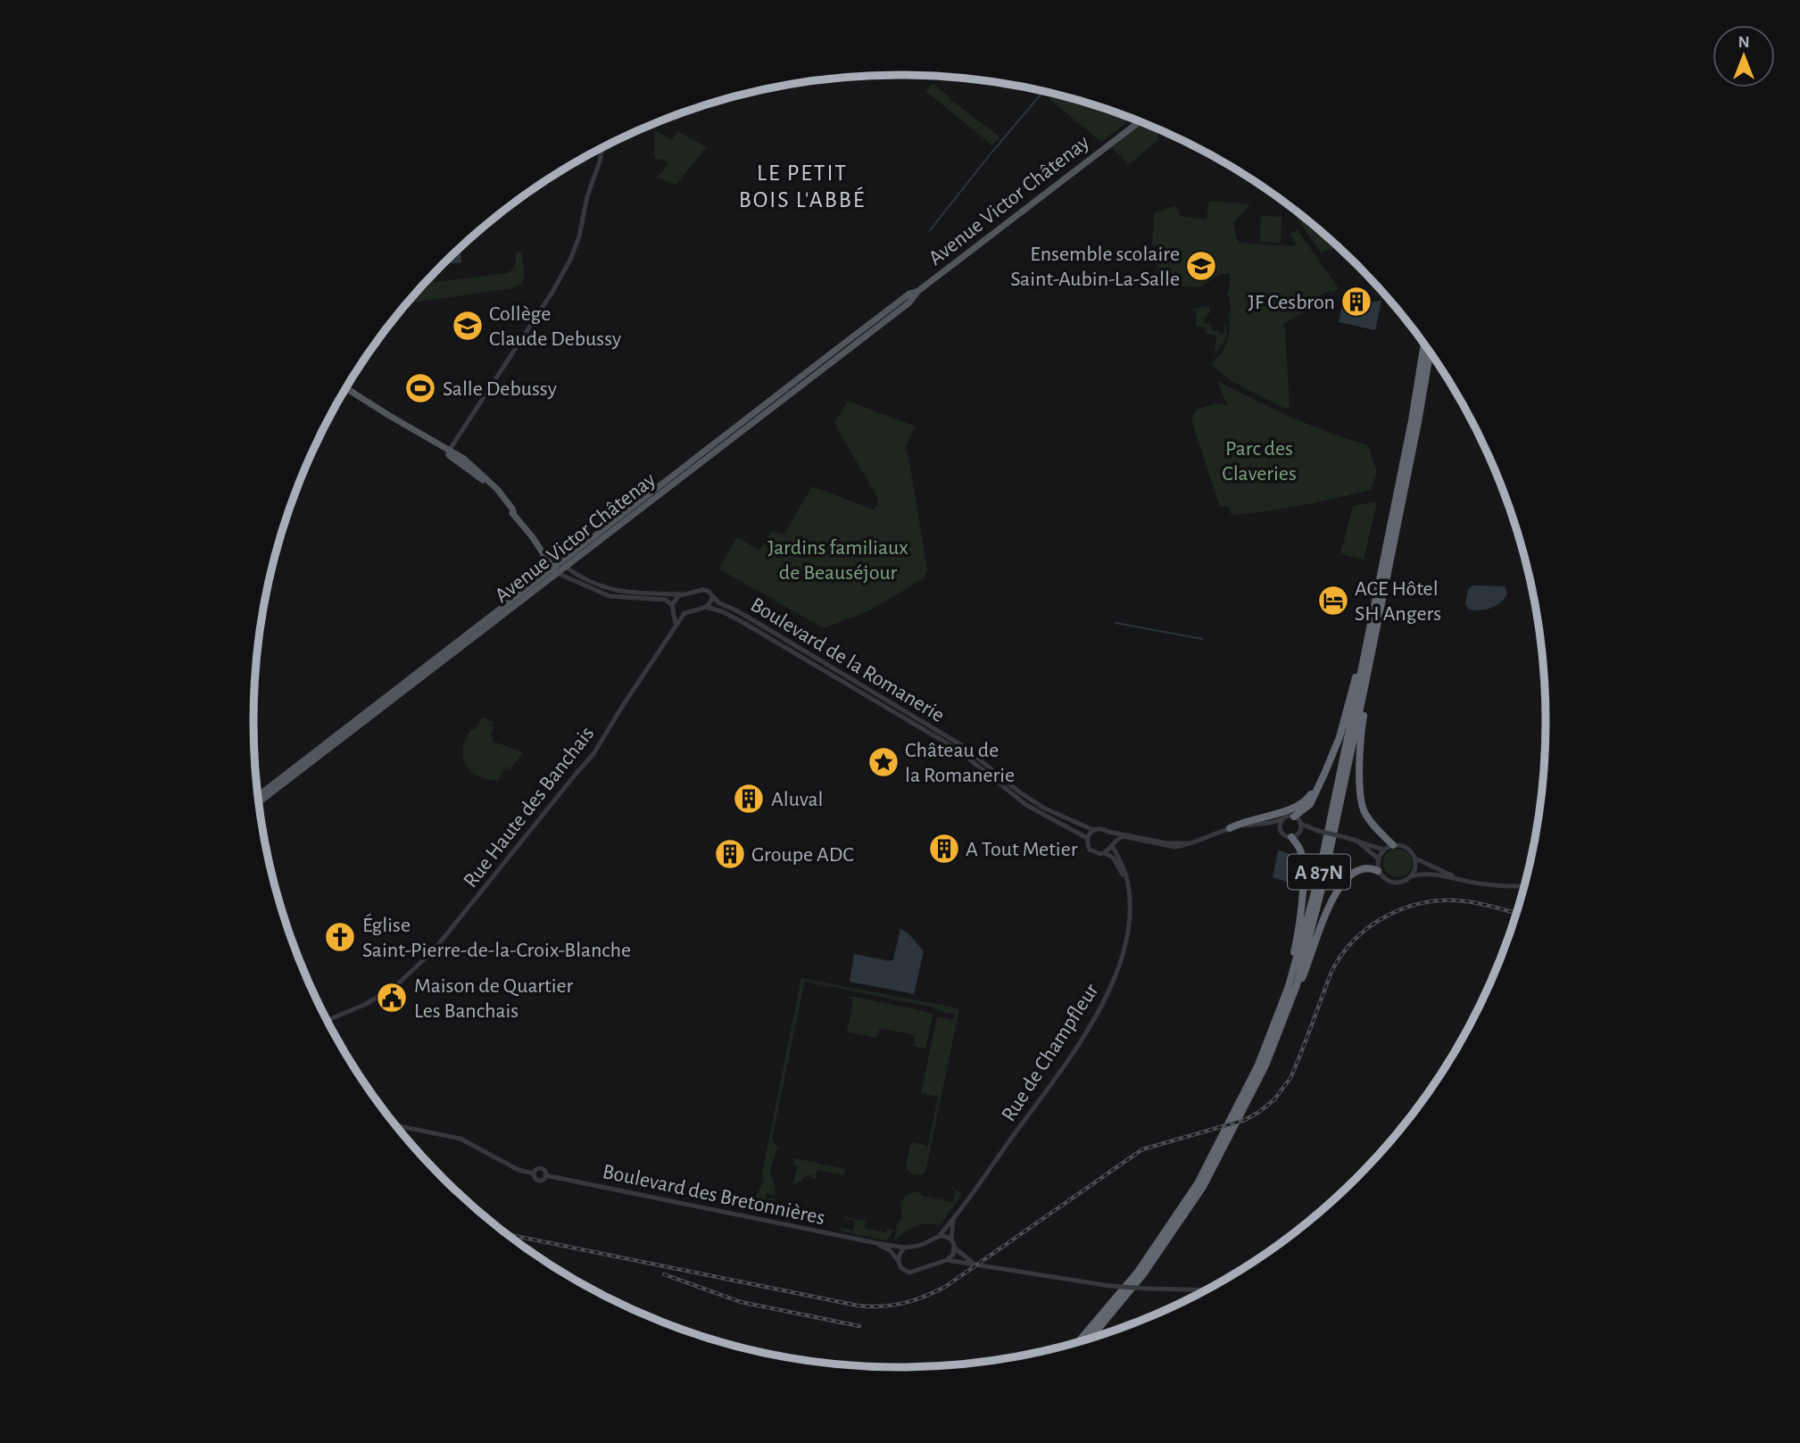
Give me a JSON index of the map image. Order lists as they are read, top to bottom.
{
  "streets": {
    "highway": ["A 87N"],
    "main road": ["Avenue Victor Châtenay"],
    "street": [
      "Boulevard de la Romanerie",
      "Rue Haute des Banchais",
      "Rue de Champfleur",
      "Boulevard des Bretonnières"
    ]
  },
  "crossings": [
    ["Boulevard de la Romanerie", "Rue de Champfleur"]
  ],
  "districts": ["LE PETIT BOIS L'ABBÉ"],
  "parks": ["Parc des Claveries", "Jardins familiaux de Beauséjour"],
  "places": {
    "school or university": ["Ensemble scolaire Saint-Aubin-La-Salle", "Collège Claude Debussy"],
    "building": [
      "JF Cesbron",
      "Aluval",
      "A Tout Metier",
      "Groupe ADC"
    ],
    "sports": ["Salle Debussy"],
    "hotel": ["ACE Hôtel SH Angers"],
    "place": ["Château de la Romanerie"],
    "church": ["Église Saint-Pierre-de-la-Croix-Blanche"],
    "public building": ["Maison de Quartier Les Banchais"]
  },
  "north": "top"
}
